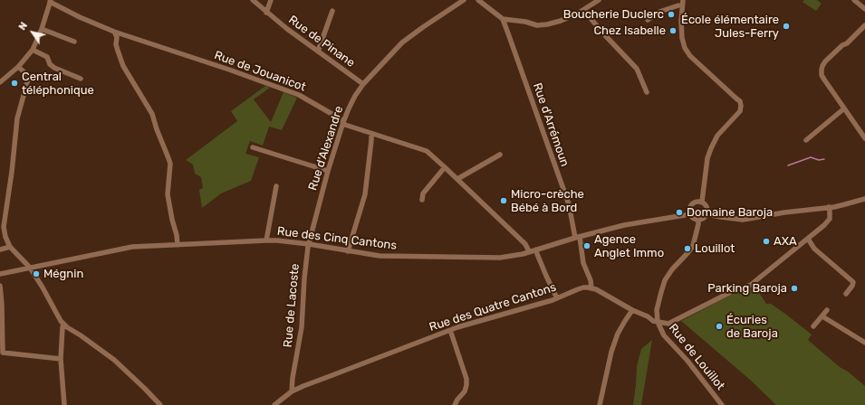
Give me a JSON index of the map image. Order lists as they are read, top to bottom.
{
  "streets": {
    "street": [
      "Rue de Pinane",
      "Rue de Jouanicot",
      "Rue d'Arrémoun",
      "Rue d'Alexandre",
      "Rue des Cinq Cantons",
      "Rue de Lacoste",
      "Rue des Quatre Cantons",
      "Rue de Louillot"
    ]
  },
  "crossings": [
    ["Rue de Pinane", "Rue d'Alexandre"],
    ["Rue de Jouanicot", "Rue d'Alexandre"],
    ["Rue de Jouanicot", "Rue des Cinq Cantons"],
    ["Rue d'Arrémoun", "Rue des Cinq Cantons"],
    ["Rue d'Arrémoun", "Rue des Quatre Cantons"],
    ["Rue d'Alexandre", "Rue des Cinq Cantons"],
    ["Rue d'Alexandre", "Rue de Lacoste"],
    ["Rue des Cinq Cantons", "Rue de Lacoste"],
    ["Rue de Lacoste", "Rue des Quatre Cantons"]
  ],
  "places": [
    "Boucherie Duclerc",
    "École élémentaire Jules-Ferry",
    "Chez Isabelle",
    "Central téléphonique",
    "Micro-crèche Bébé à Bord",
    "Domaine Baroja",
    "AXA",
    "Agence Anglet Immo",
    "Louillot",
    "Mégnin",
    "Parking Baroja",
    "Écuries de Baroja"
  ],
  "north": "top left"
}
